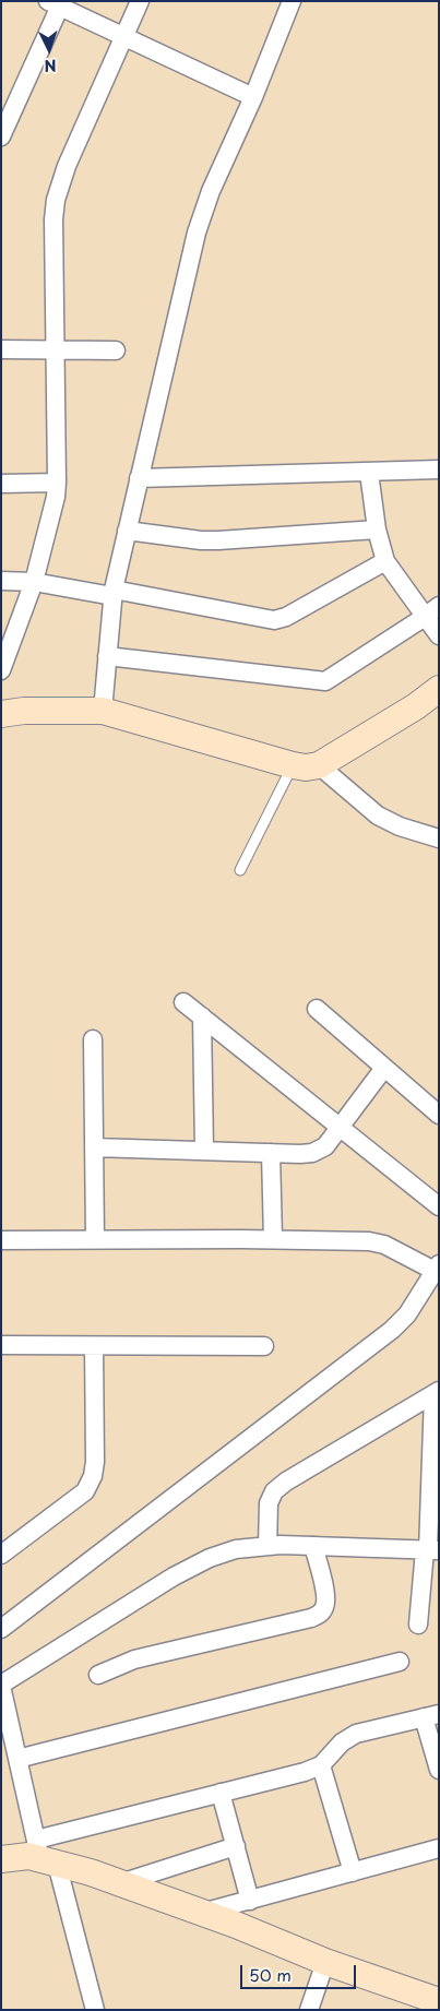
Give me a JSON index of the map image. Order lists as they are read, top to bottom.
{
  "scale_bar": "50 m",
  "north": "bottom"
}
